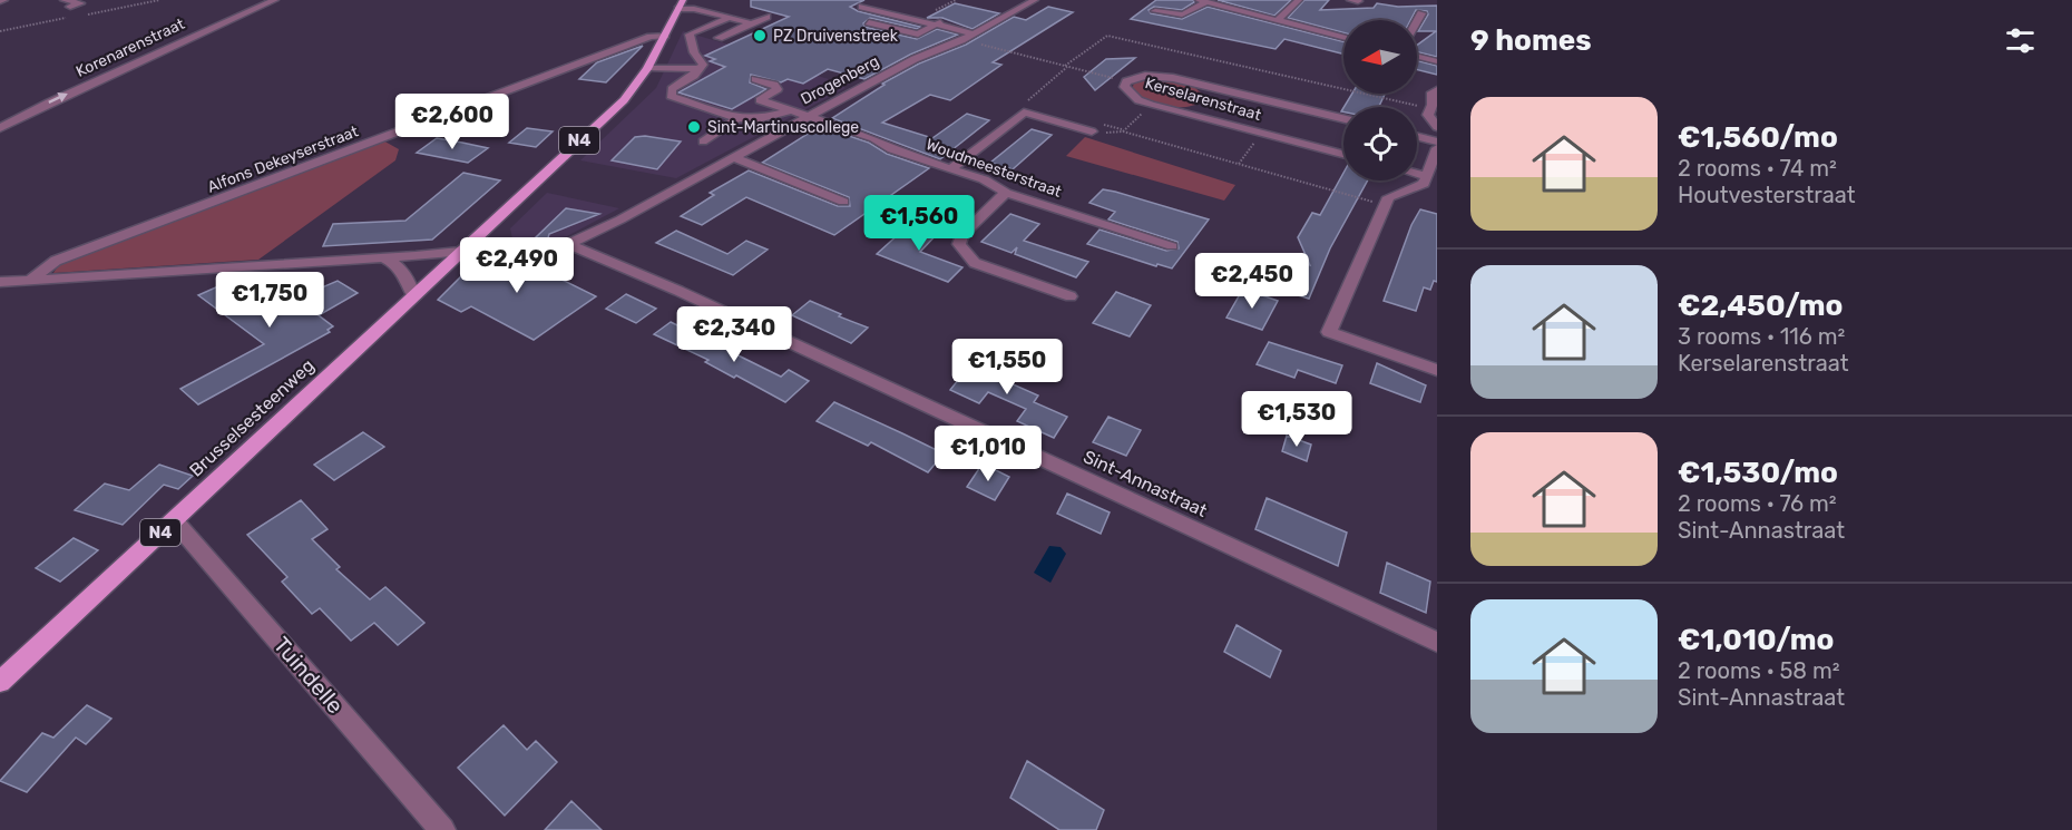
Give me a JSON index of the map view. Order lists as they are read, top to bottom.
{
  "streets": {
    "main road": ["N4", "Brusselsesteenweg"],
    "street": [
      "Korenarenstraat",
      "Drogenberg",
      "Kerselarenstraat",
      "Alfons Dekeyserstraat",
      "Woudmeesterstraat",
      "Sint-Annastraat",
      "Tuindelle"
    ]
  },
  "crossings": [
    ["Drogenberg", "Woudmeesterstraat"],
    ["Drogenberg", "Sint-Annastraat"],
    ["Alfons Dekeyserstraat", "Brusselsesteenweg"],
    ["Brusselsesteenweg", "Tuindelle"]
  ],
  "one_way": ["Korenarenstraat"],
  "places": ["PZ Druivenstreek", "Sint-Martinuscollege"],
  "north": "left",
  "page": {
    "heading": "9 homes",
    "list": [
      {
        "name": "€1,560/mo",
        "note": "2 rooms · 74 m² · Houtvesterstraat"
      },
      {
        "name": "€2,450/mo",
        "note": "3 rooms · 116 m² · Kerselarenstraat"
      },
      {
        "name": "€1,530/mo",
        "note": "2 rooms · 76 m² · Sint-Annastraat"
      },
      {
        "name": "€1,010/mo",
        "note": "2 rooms · 58 m² · Sint-Annastraat"
      }
    ],
    "price": [
      "€2,600",
      "€1,560",
      "€2,490",
      "€2,450",
      "€1,750",
      "€2,340",
      "€1,550",
      "€1,530",
      "€1,010"
    ]
  }
}
